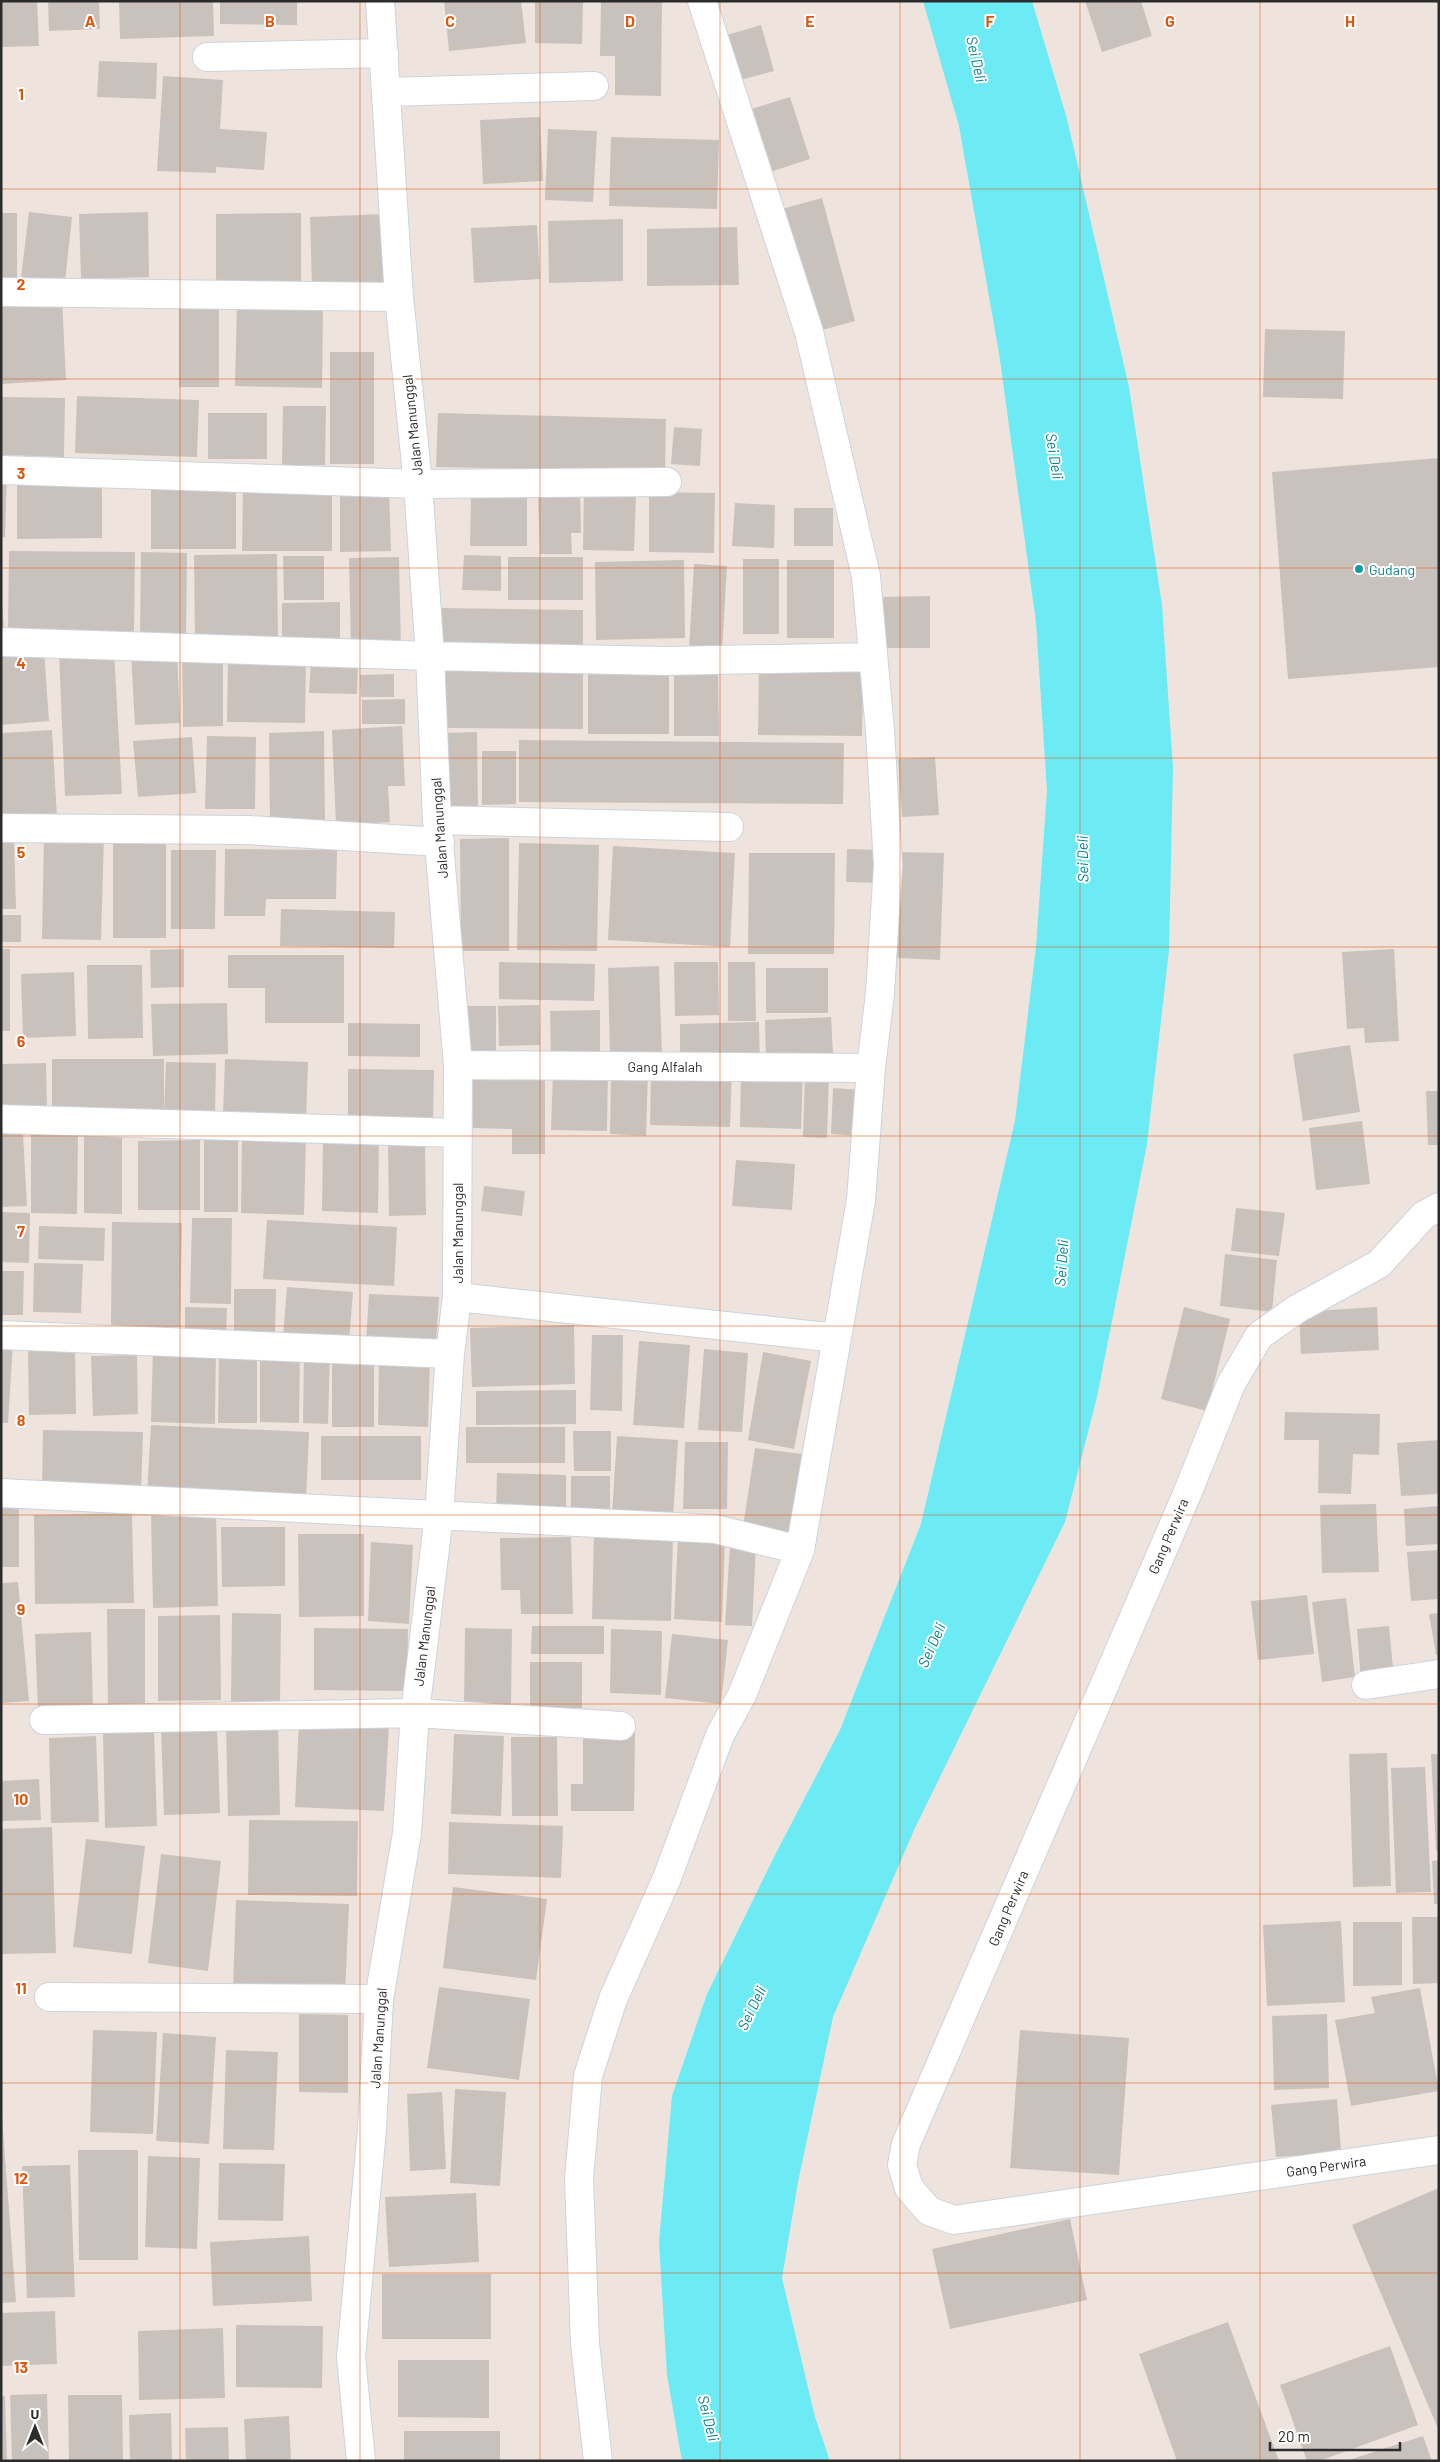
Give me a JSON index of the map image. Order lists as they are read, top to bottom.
{
  "streets": {
    "street": ["Jalan Manunggal", "Gang Alfalah", "Gang Perwira"]
  },
  "crossings": [
    ["Jalan Manunggal", "Gang Alfalah"]
  ],
  "water": ["Sei Deli"],
  "places": ["Gudang"],
  "scale_bar": "20 m",
  "north": "top",
  "grid": {
    "columns": [
      "A",
      "B",
      "C",
      "D",
      "E",
      "F",
      "G",
      "H"
    ],
    "rows": [
      "1",
      "2",
      "3",
      "4",
      "5",
      "6",
      "7",
      "8",
      "9",
      "10",
      "11",
      "12",
      "13"
    ]
  }
}
